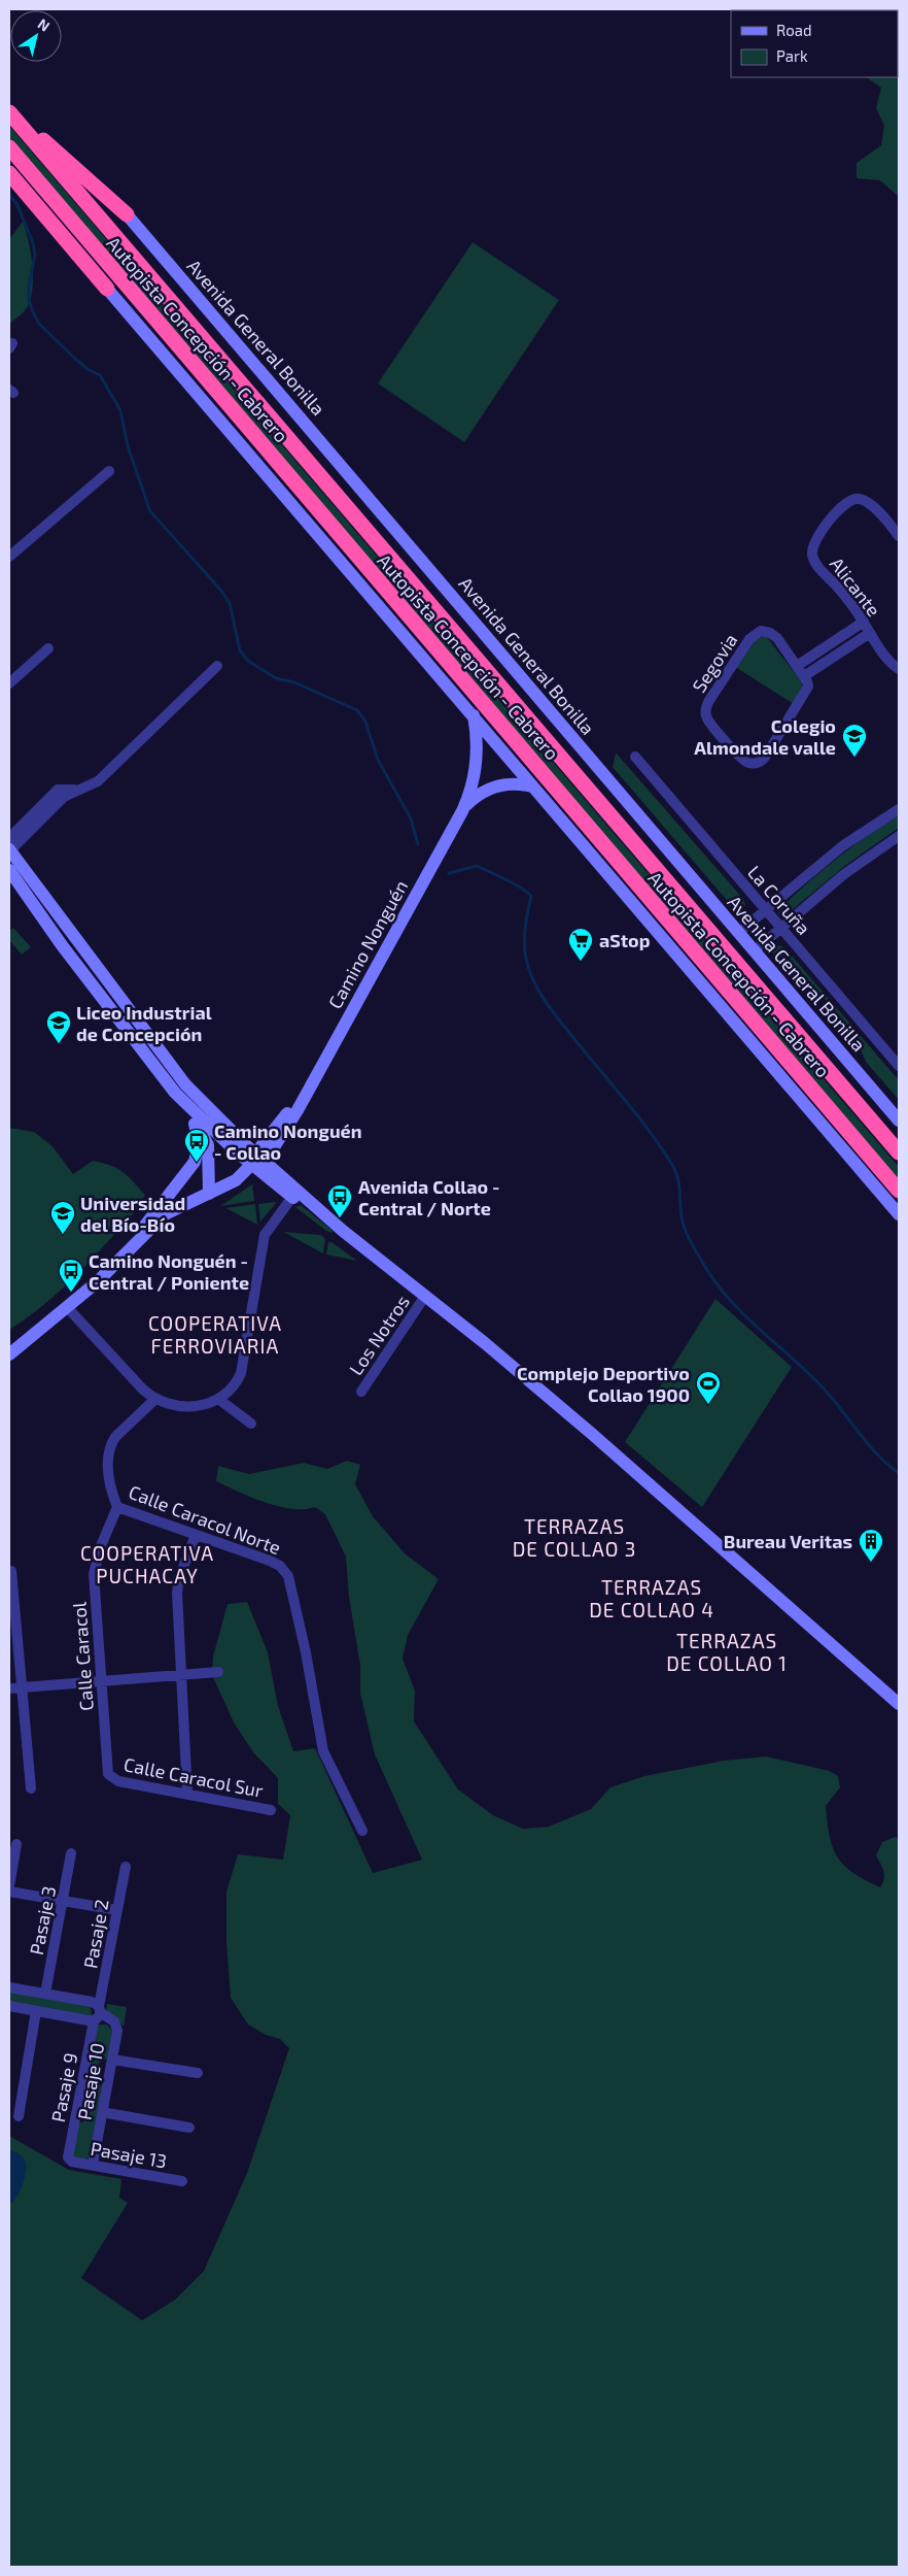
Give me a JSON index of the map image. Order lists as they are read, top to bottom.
{
  "streets": {
    "highway": ["Autopista Concepción - Cabrero"],
    "main road": ["Avenida General Bonilla", "Camino Nonguén"],
    "street": [
      "Alicante",
      "Segovia",
      "La Coruña",
      "Los Notros",
      "Calle Caracol Norte",
      "Calle Caracol",
      "Calle Caracol Sur",
      "Pasaje 3",
      "Pasaje 2",
      "Pasaje 10",
      "Pasaje 9",
      "Pasaje 13"
    ]
  },
  "crossings": [
    ["Calle Caracol Norte", "Calle Caracol"],
    ["Calle Caracol", "Calle Caracol Sur"],
    ["Pasaje 2", "Pasaje 10"],
    ["Pasaje 2", "Pasaje 9"],
    ["Pasaje 10", "Pasaje 9"],
    ["Pasaje 10", "Pasaje 13"],
    ["Pasaje 9", "Pasaje 13"]
  ],
  "districts": [
    "COOPERATIVA FERROVIARIA",
    "TERRAZAS DE COLLAO 3",
    "COOPERATIVA PUCHACAY",
    "TERRAZAS DE COLLAO 4",
    "TERRAZAS DE COLLAO 1"
  ],
  "places": {
    "school or university": ["Colegio Almondale valle", "Liceo Industrial de Concepción", "Universidad del Bío-Bío"],
    "supermarket": ["aStop"],
    "bus stop": ["Camino Nonguén - Collao", "Avenida Collao - Central / Norte", "Camino Nonguén - Central / Poniente"],
    "sports": ["Complejo Deportivo Collao 1900"],
    "building": ["Bureau Veritas"]
  },
  "legend": ["Road", "Park"],
  "north": "top right"
}
